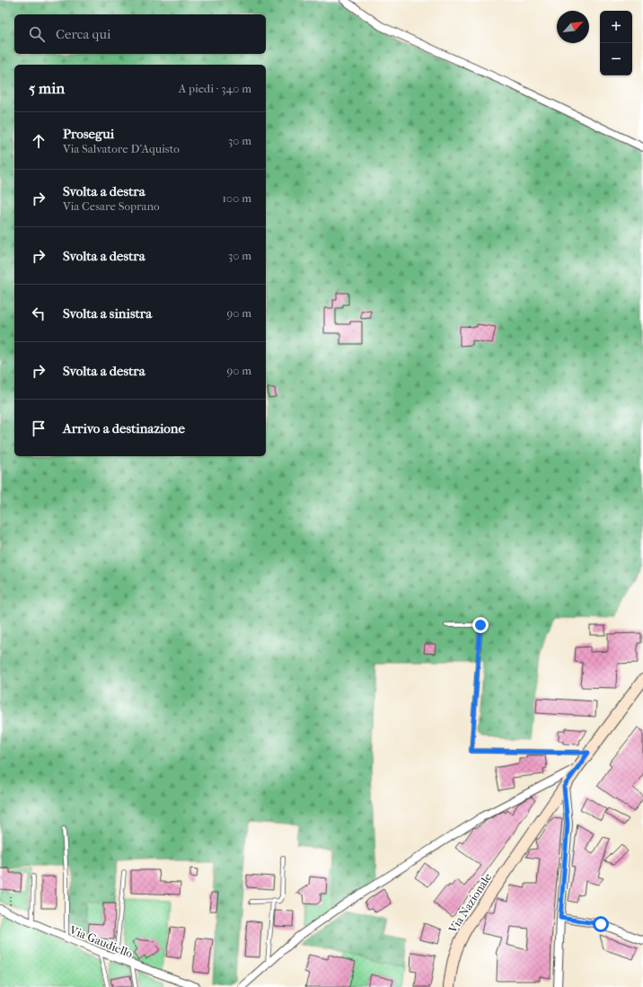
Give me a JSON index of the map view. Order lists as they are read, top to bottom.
{
  "streets": {
    "main road": ["Via Nazionale"],
    "street": ["Via Gaudiello"]
  },
  "north": "top right",
  "page": {
    "map_buttons": ["+", "−"],
    "search": "Cerca qui",
    "heading": ["5 min", "A piedi · 340 m"],
    "list": [
      ["Prosegui", "Via Salvatore D'Aquisto", "30 m"],
      ["Svolta a destra", "Via Cesare Soprano", "100 m"],
      ["Svolta a destra", "30 m"],
      ["Svolta a sinistra", "90 m"],
      ["Svolta a destra", "90 m"],
      "Arrivo a destinazione"
    ]
  }
}
